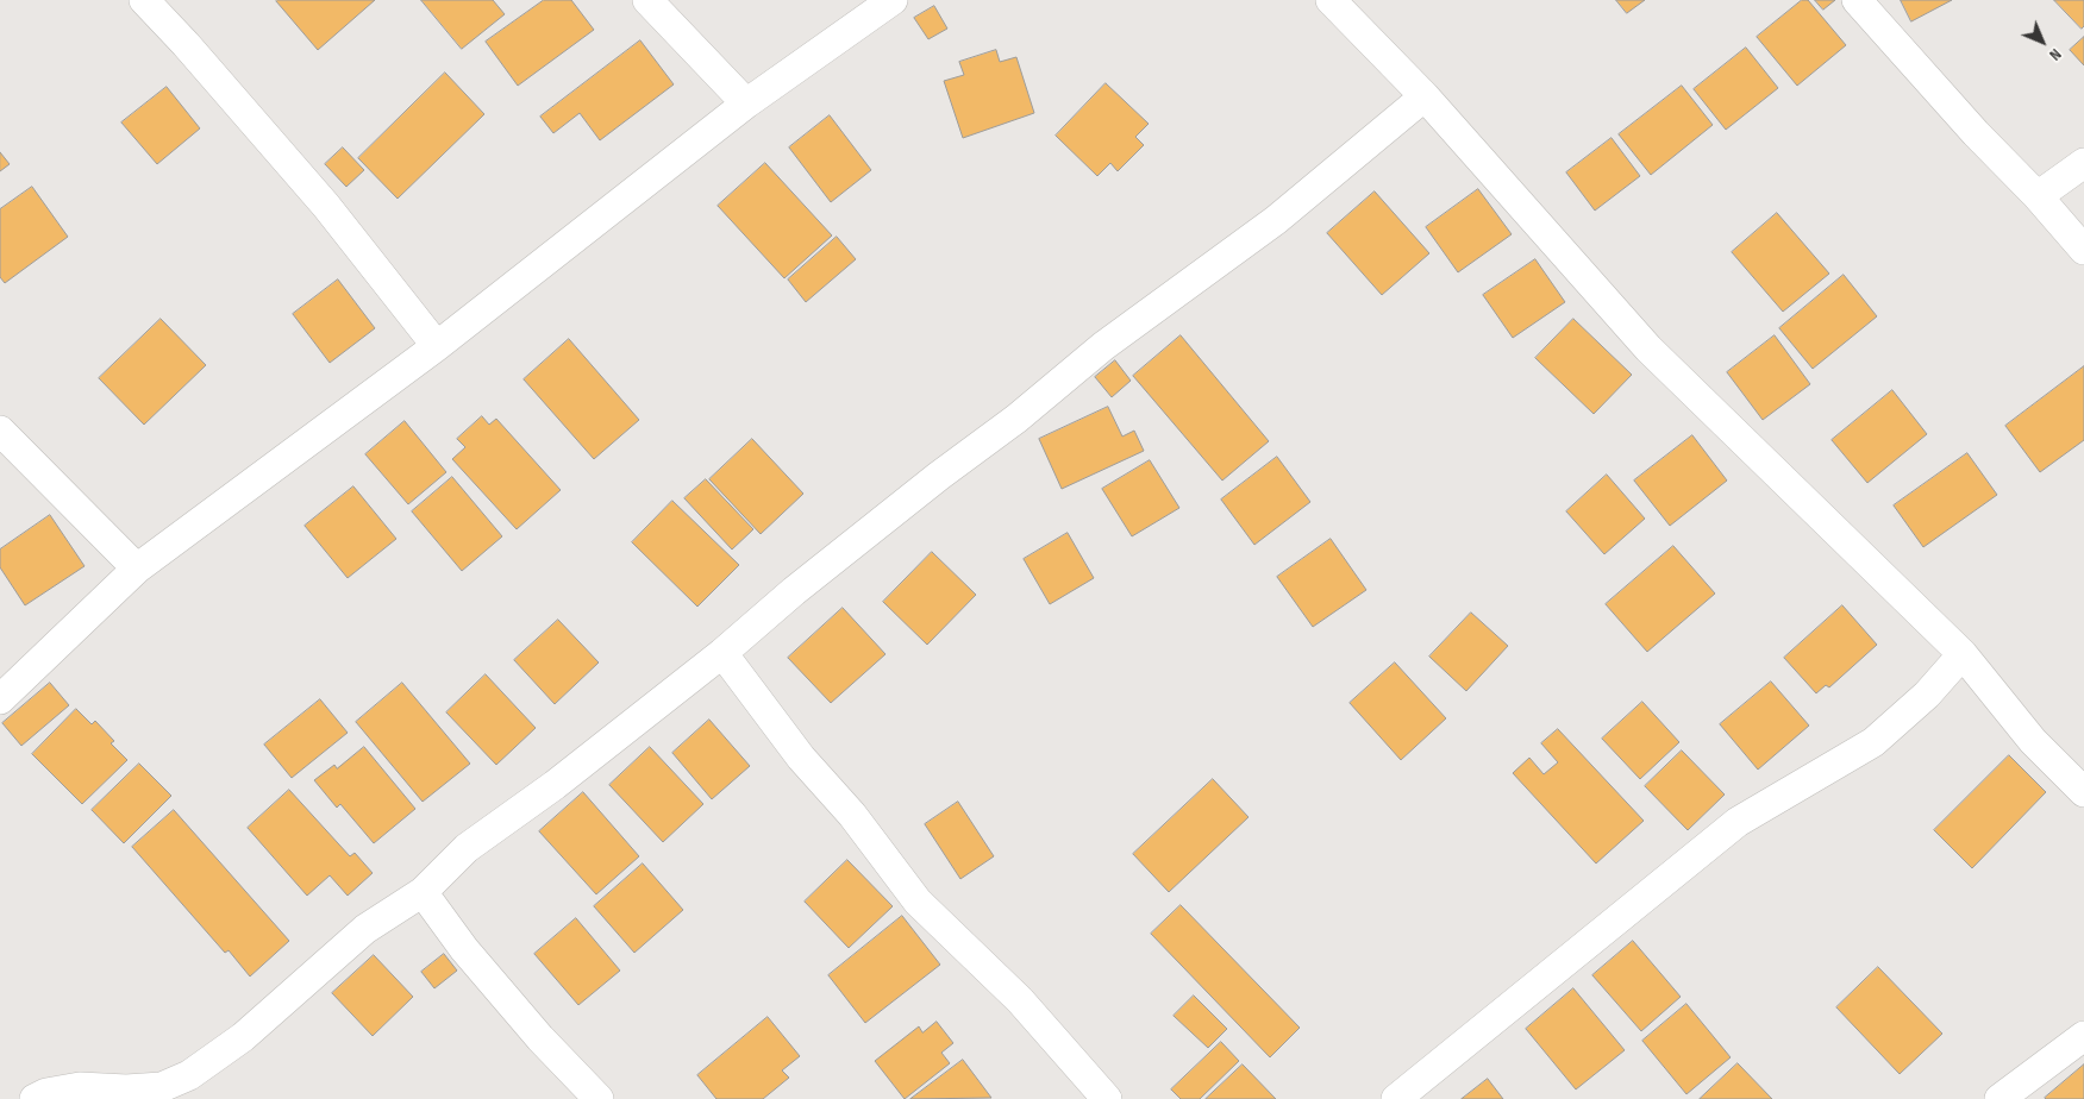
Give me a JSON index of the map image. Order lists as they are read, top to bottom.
{
  "north": "bottom right"
}
